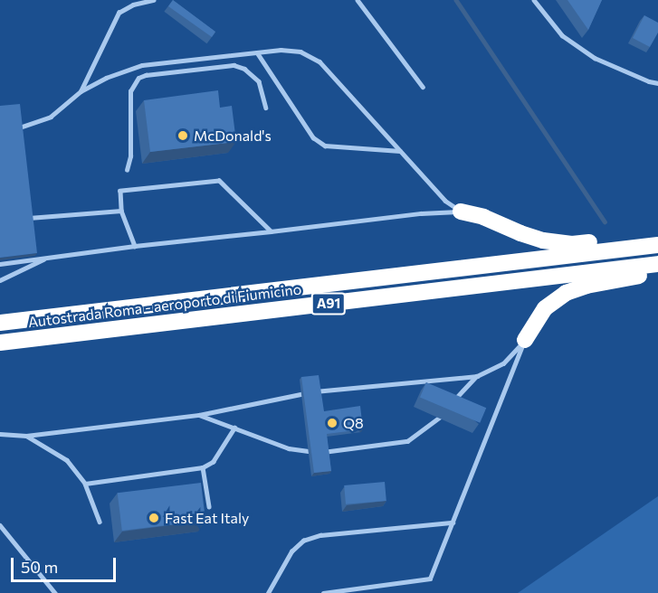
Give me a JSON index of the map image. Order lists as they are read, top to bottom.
{
  "streets": {
    "highway": ["A91", "Autostrada Roma - aeroporto di Fiumicino"]
  },
  "places": ["McDonald's", "Q8", "Fast Eat Italy"],
  "scale_bar": "50 m"
}
